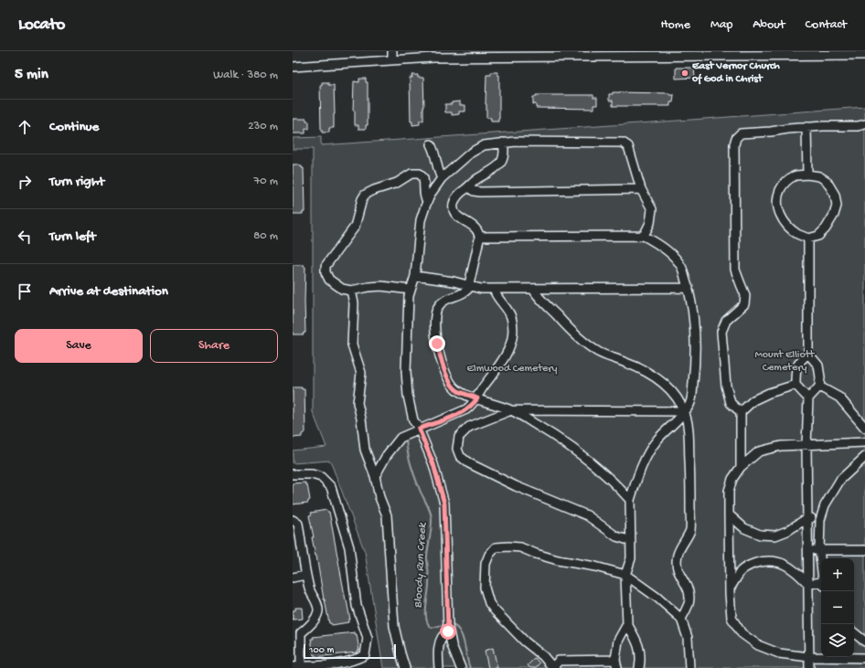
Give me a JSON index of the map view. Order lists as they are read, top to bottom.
{
  "water": ["Bloody Run Creek"],
  "parks": ["Mount Elliott Cemetery", "Elmwood Cemetery"],
  "places": ["East Vernor Church of God in Christ"],
  "scale_bar": "100 m",
  "page": {
    "header": "Locato",
    "nav": [
      "Home",
      "Map",
      "About",
      "Contact"
    ],
    "heading": ["5 min", "Walk · 380 m"],
    "list": [
      ["Continue", "230 m"],
      ["Turn right", "70 m"],
      ["Turn left", "80 m"],
      "Arrive at destination"
    ],
    "buttons": ["Save", "Share"],
    "map_buttons": ["+", "−"],
    "scale": "100 m"
  }
}
